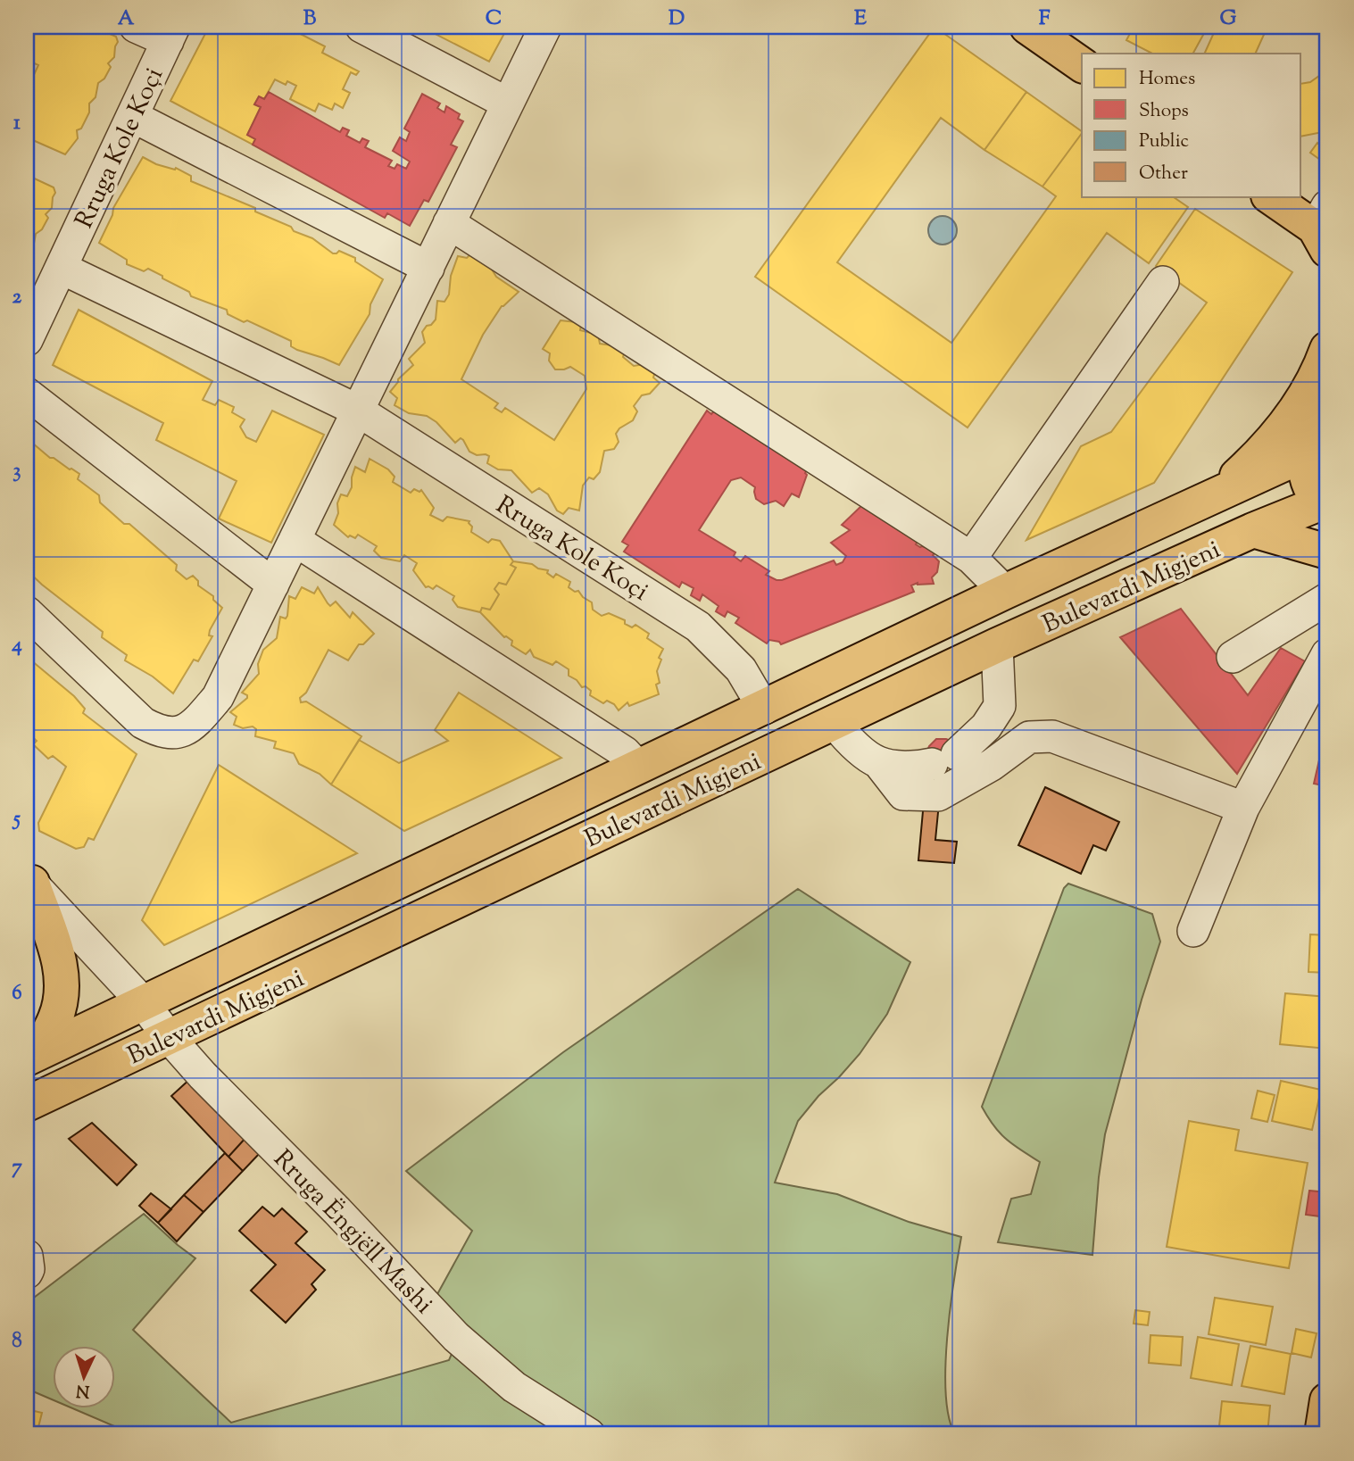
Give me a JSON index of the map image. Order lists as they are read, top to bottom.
{
  "streets": {
    "main road": ["Bulevardi Migjeni"],
    "street": ["Rruga Kole Koçi", "Rruga Ëngjëll Mashi"]
  },
  "crossings": [
    ["Rruga Kole Koçi", "Bulevardi Migjeni"],
    ["Bulevardi Migjeni", "Rruga Ëngjëll Mashi"]
  ],
  "legend": [
    "Homes",
    "Shops",
    "Public",
    "Other"
  ],
  "north": "bottom",
  "grid": {
    "columns": [
      "A",
      "B",
      "C",
      "D",
      "E",
      "F",
      "G"
    ],
    "rows": [
      "1",
      "2",
      "3",
      "4",
      "5",
      "6",
      "7",
      "8"
    ]
  }
}
